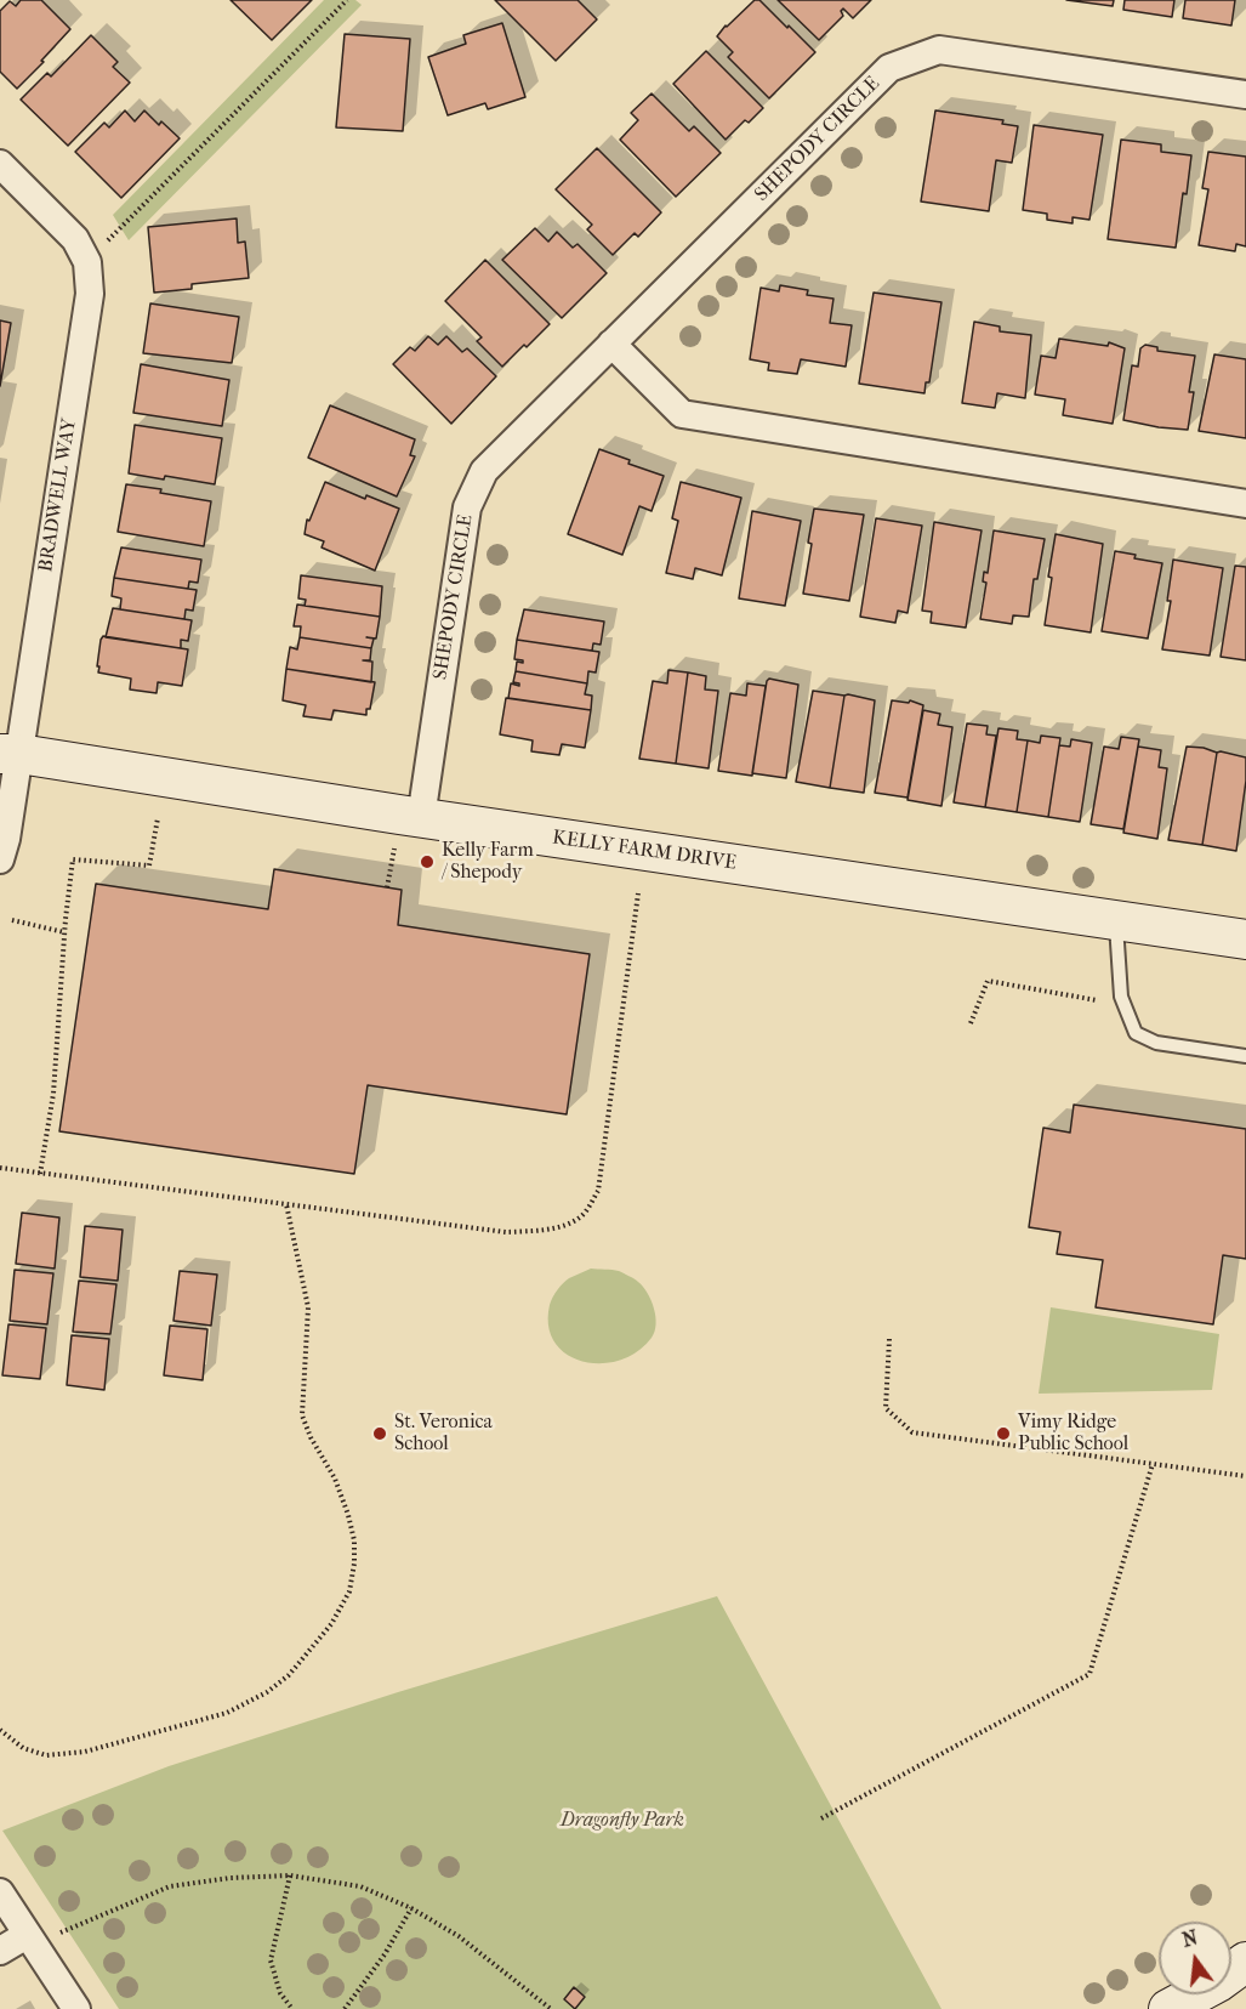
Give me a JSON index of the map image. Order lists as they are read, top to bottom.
{
  "streets": {
    "street": ["SHEPODY CIRCLE", "BRADWELL WAY", "KELLY FARM DRIVE"]
  },
  "crossings": [
    ["SHEPODY CIRCLE", "KELLY FARM DRIVE"],
    ["BRADWELL WAY", "KELLY FARM DRIVE"]
  ],
  "parks": ["Dragonfly Park"],
  "places": ["Kelly Farm / Shepody", "St. Veronica School", "Vimy Ridge Public School"],
  "north": "top"
}
